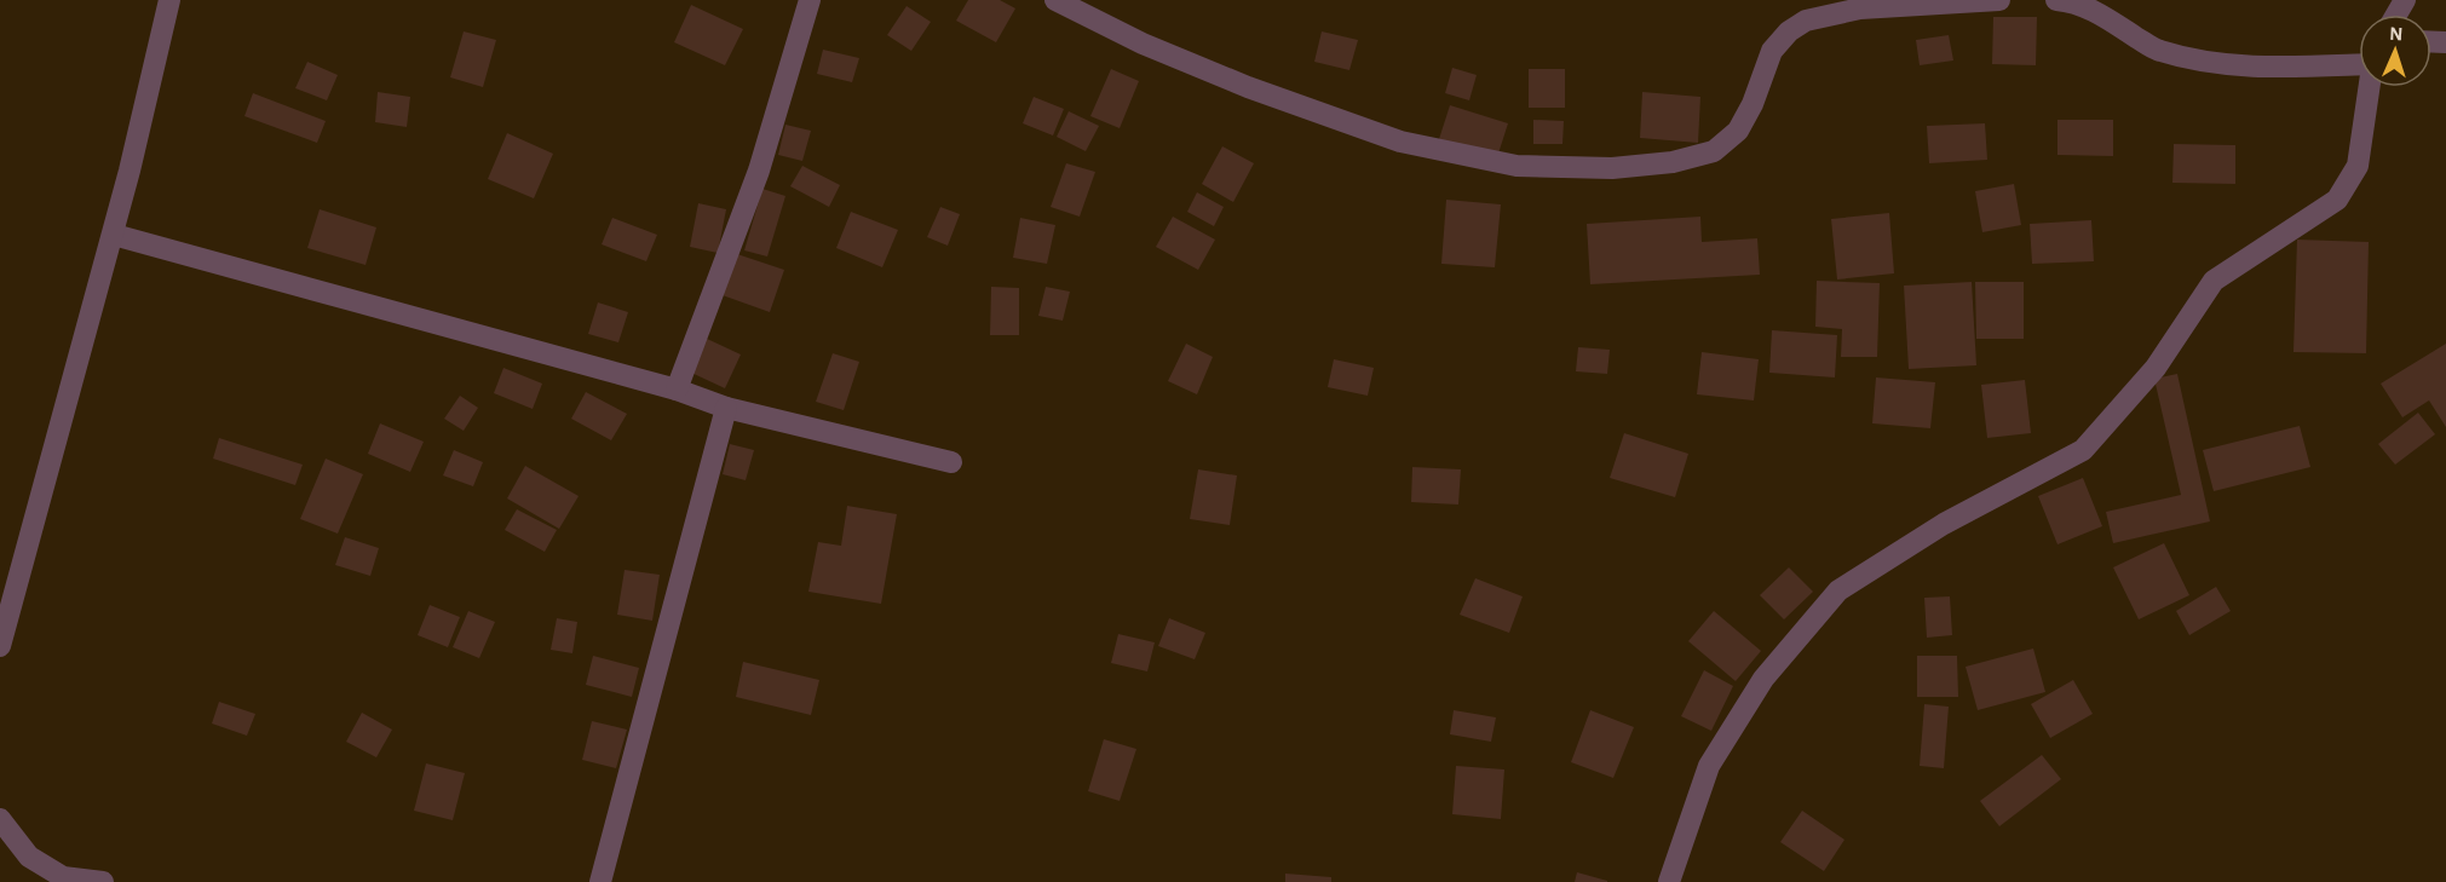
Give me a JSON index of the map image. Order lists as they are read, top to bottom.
{
  "north": "top"
}
